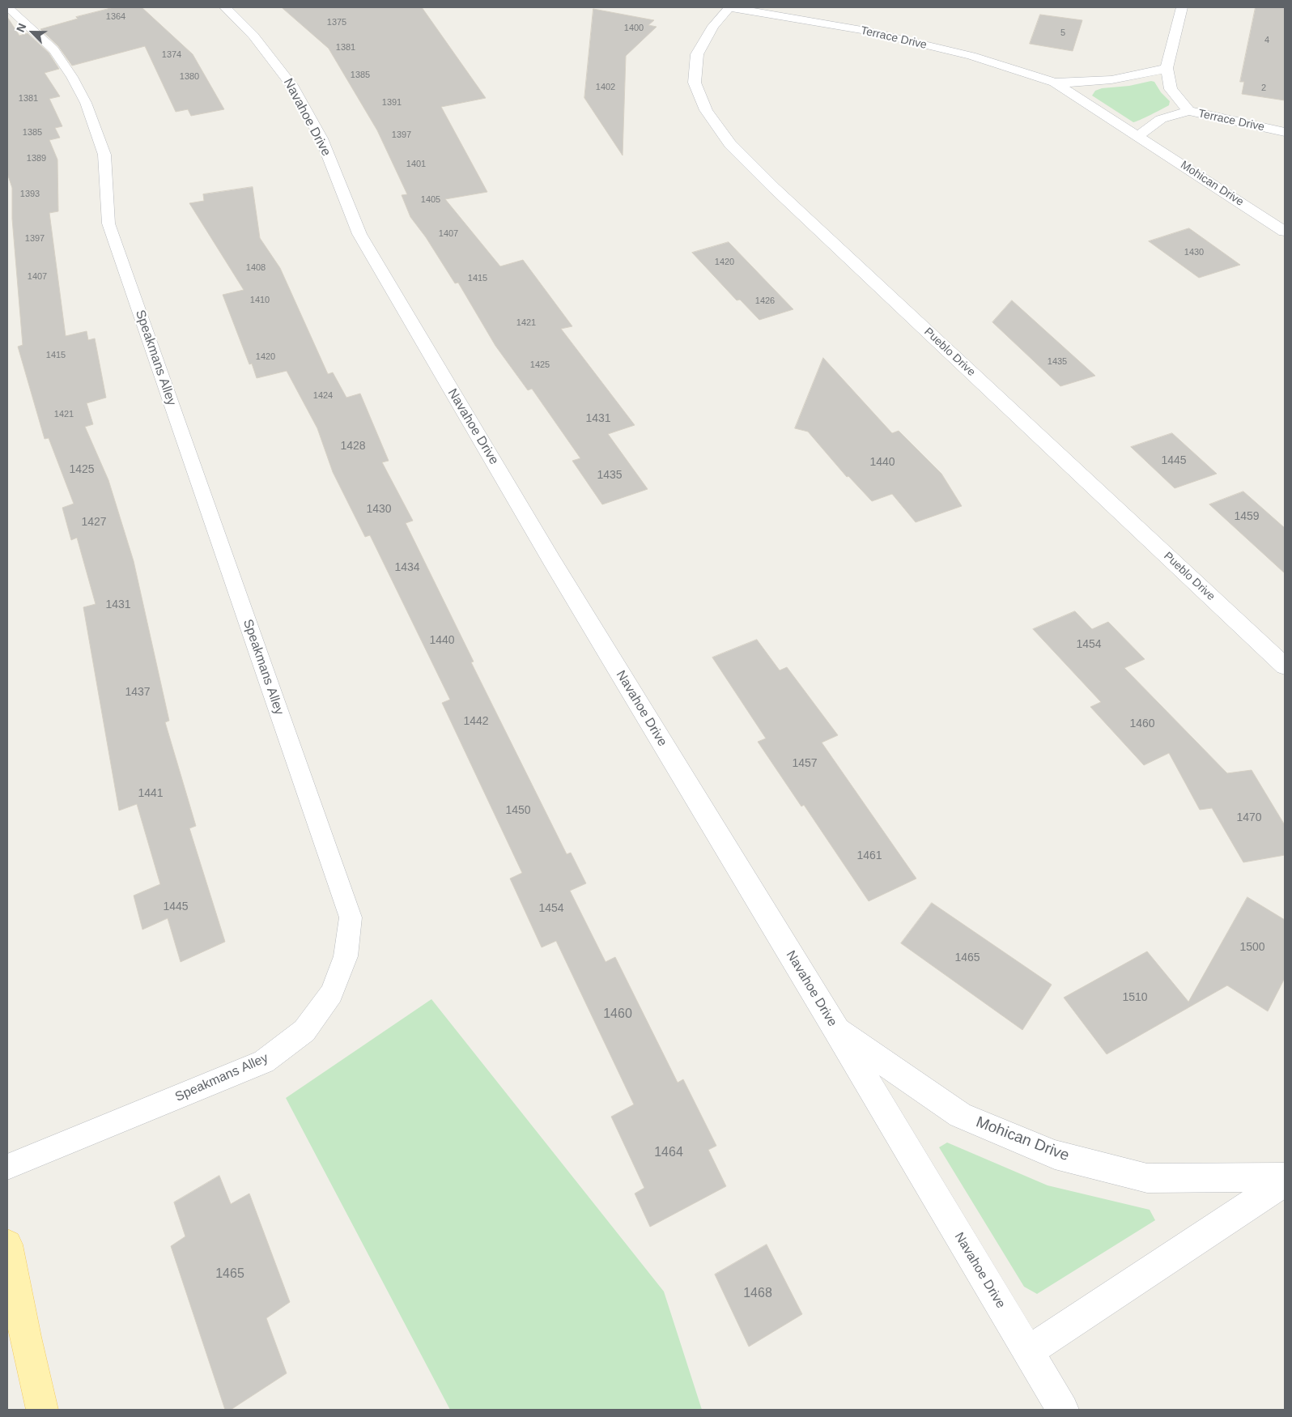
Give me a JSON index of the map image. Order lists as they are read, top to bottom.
{
  "streets": {
    "street": [
      "Terrace Drive",
      "Navahoe Drive",
      "Mohican Drive",
      "Pueblo Drive"
    ],
    "lane": ["Speakmans Alley"]
  },
  "crossings": [
    ["Terrace Drive", "Mohican Drive"],
    ["Terrace Drive", "Pueblo Drive"],
    ["Navahoe Drive", "Mohican Drive"]
  ],
  "house_numbers": [
    "1364",
    "1375",
    "1400",
    "5",
    "4",
    "1381",
    "1374",
    "1385",
    "1380",
    "1402",
    "2",
    "1381",
    "1391",
    "1385",
    "1397",
    "1389",
    "1401",
    "1393",
    "1405",
    "1407",
    "1397",
    "1430",
    "1420",
    "1408",
    "1407",
    "1415",
    "1410",
    "1426",
    "1421",
    "1415",
    "1420",
    "1435",
    "1425",
    "1424",
    "1421",
    "1431",
    "1428",
    "1445",
    "1440",
    "1425",
    "1435",
    "1430",
    "1459",
    "1427",
    "1434",
    "1431",
    "1440",
    "1454",
    "1437",
    "1442",
    "1460",
    "1457",
    "1441",
    "1450",
    "1470",
    "1461",
    "1445",
    "1454",
    "1500",
    "1465",
    "1510",
    "1460",
    "1464",
    "1465",
    "1468"
  ],
  "north": "top left"
}
